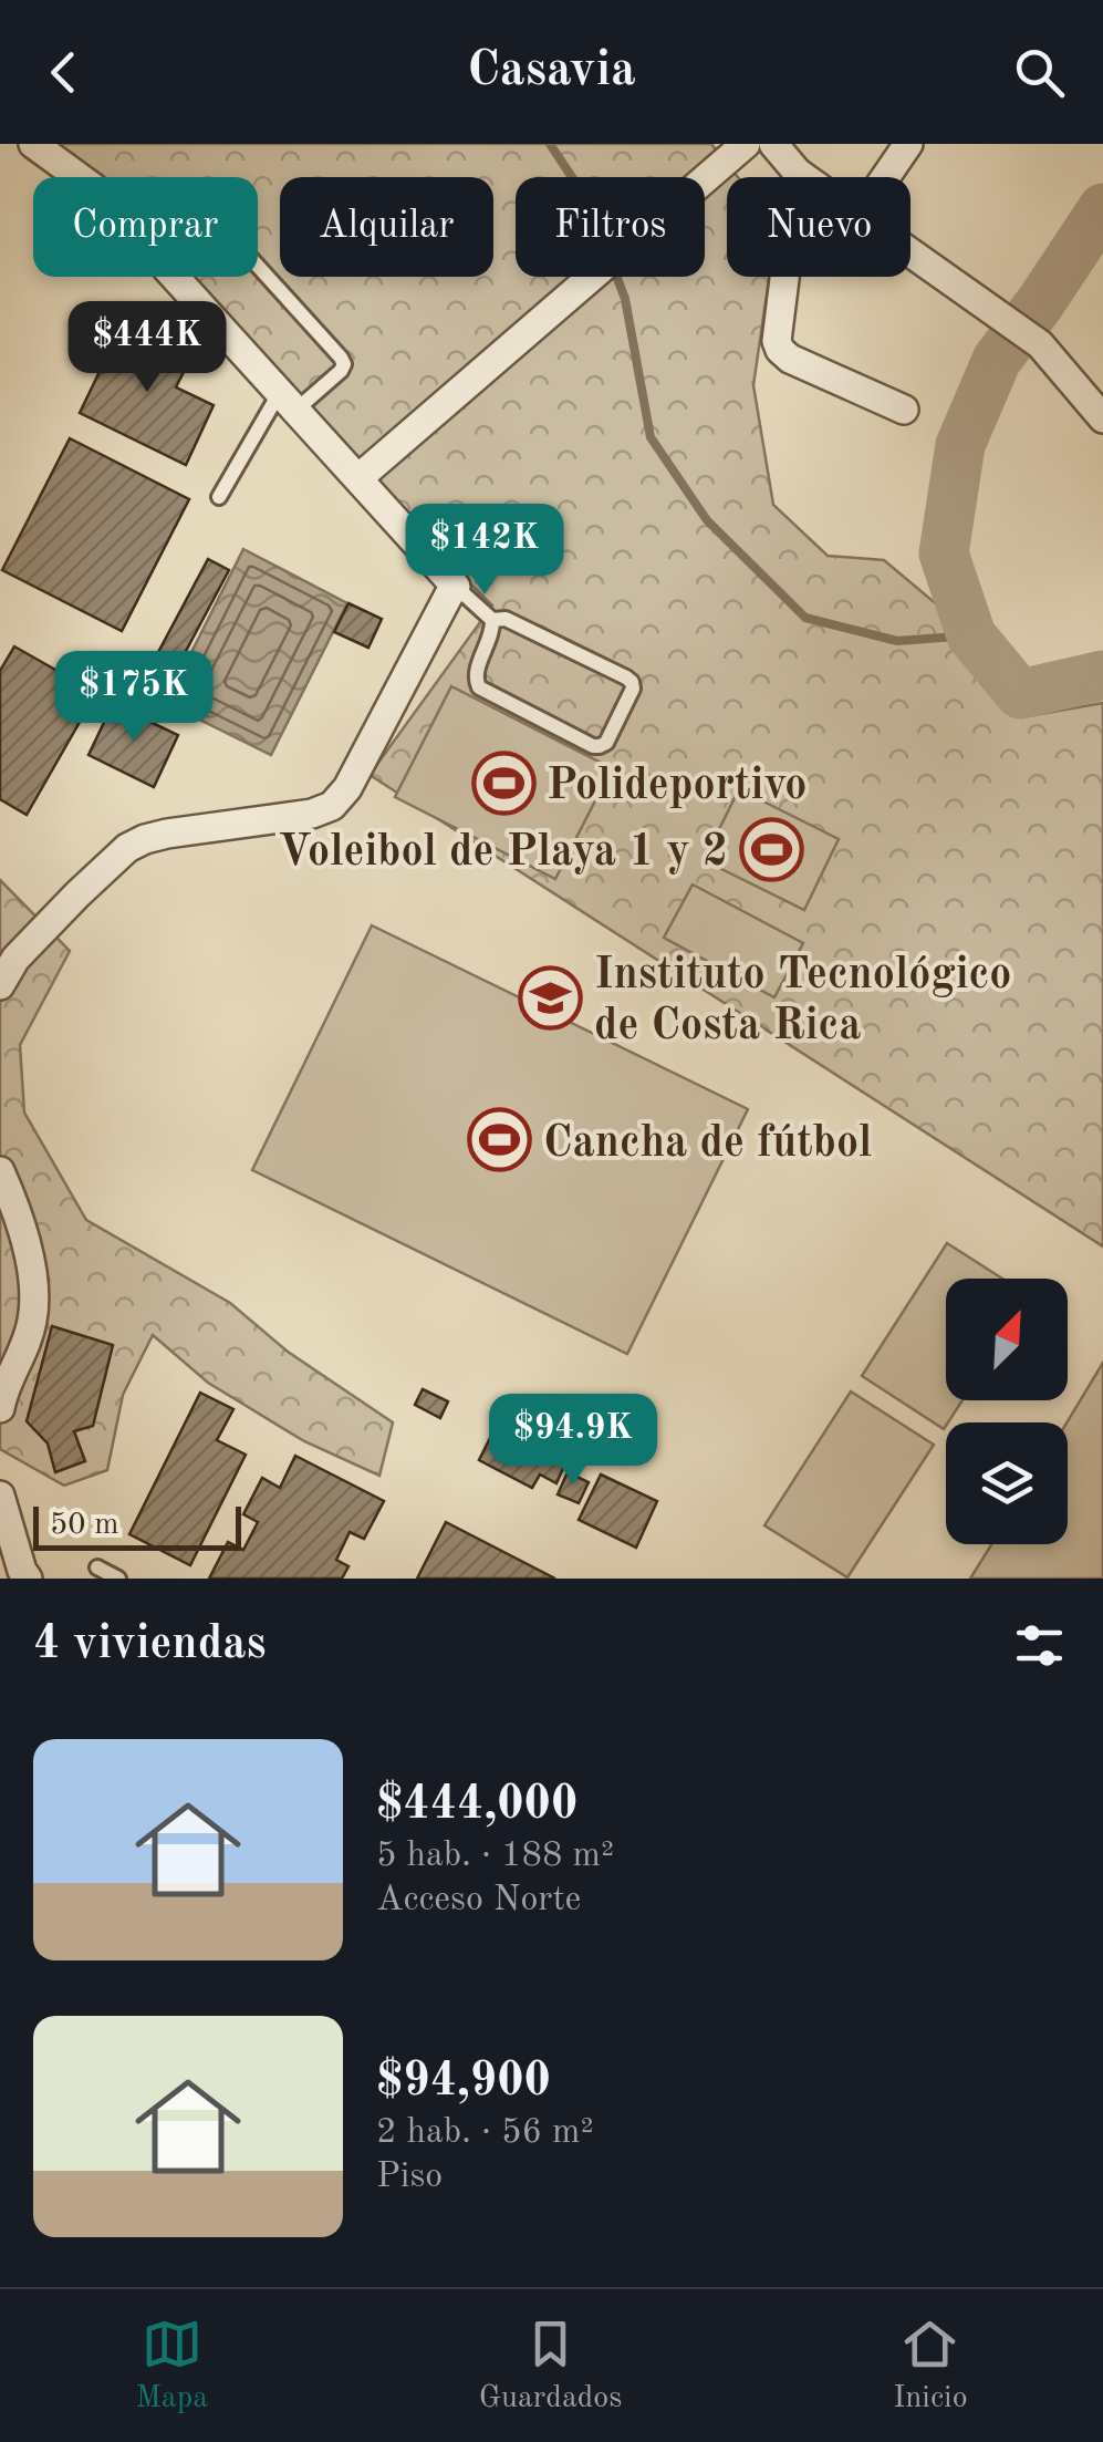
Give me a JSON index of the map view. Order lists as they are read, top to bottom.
{
  "places": {
    "sports": ["Polideportivo", "Voleibol de Playa 1 y 2", "Cancha de fútbol"],
    "school or university": ["Instituto Tecnológico de Costa Rica"]
  },
  "scale_bar": "50 m",
  "north": "top right",
  "page": {
    "header": "Casavia",
    "chip": [
      "Comprar",
      "Alquilar",
      "Filtros",
      "Nuevo"
    ],
    "price": [
      "$444K",
      "$142K",
      "$175K",
      "$94.9K"
    ],
    "scale": "50 m",
    "heading": "4 viviendas",
    "list": [
      {
        "name": "$444,000",
        "note": "5 hab. · 188 m² · Acceso Norte"
      },
      {
        "name": "$94,900",
        "note": "2 hab. · 56 m² · Piso"
      }
    ],
    "tabs": ["Mapa", "Guardados", "Inicio"]
  }
}
